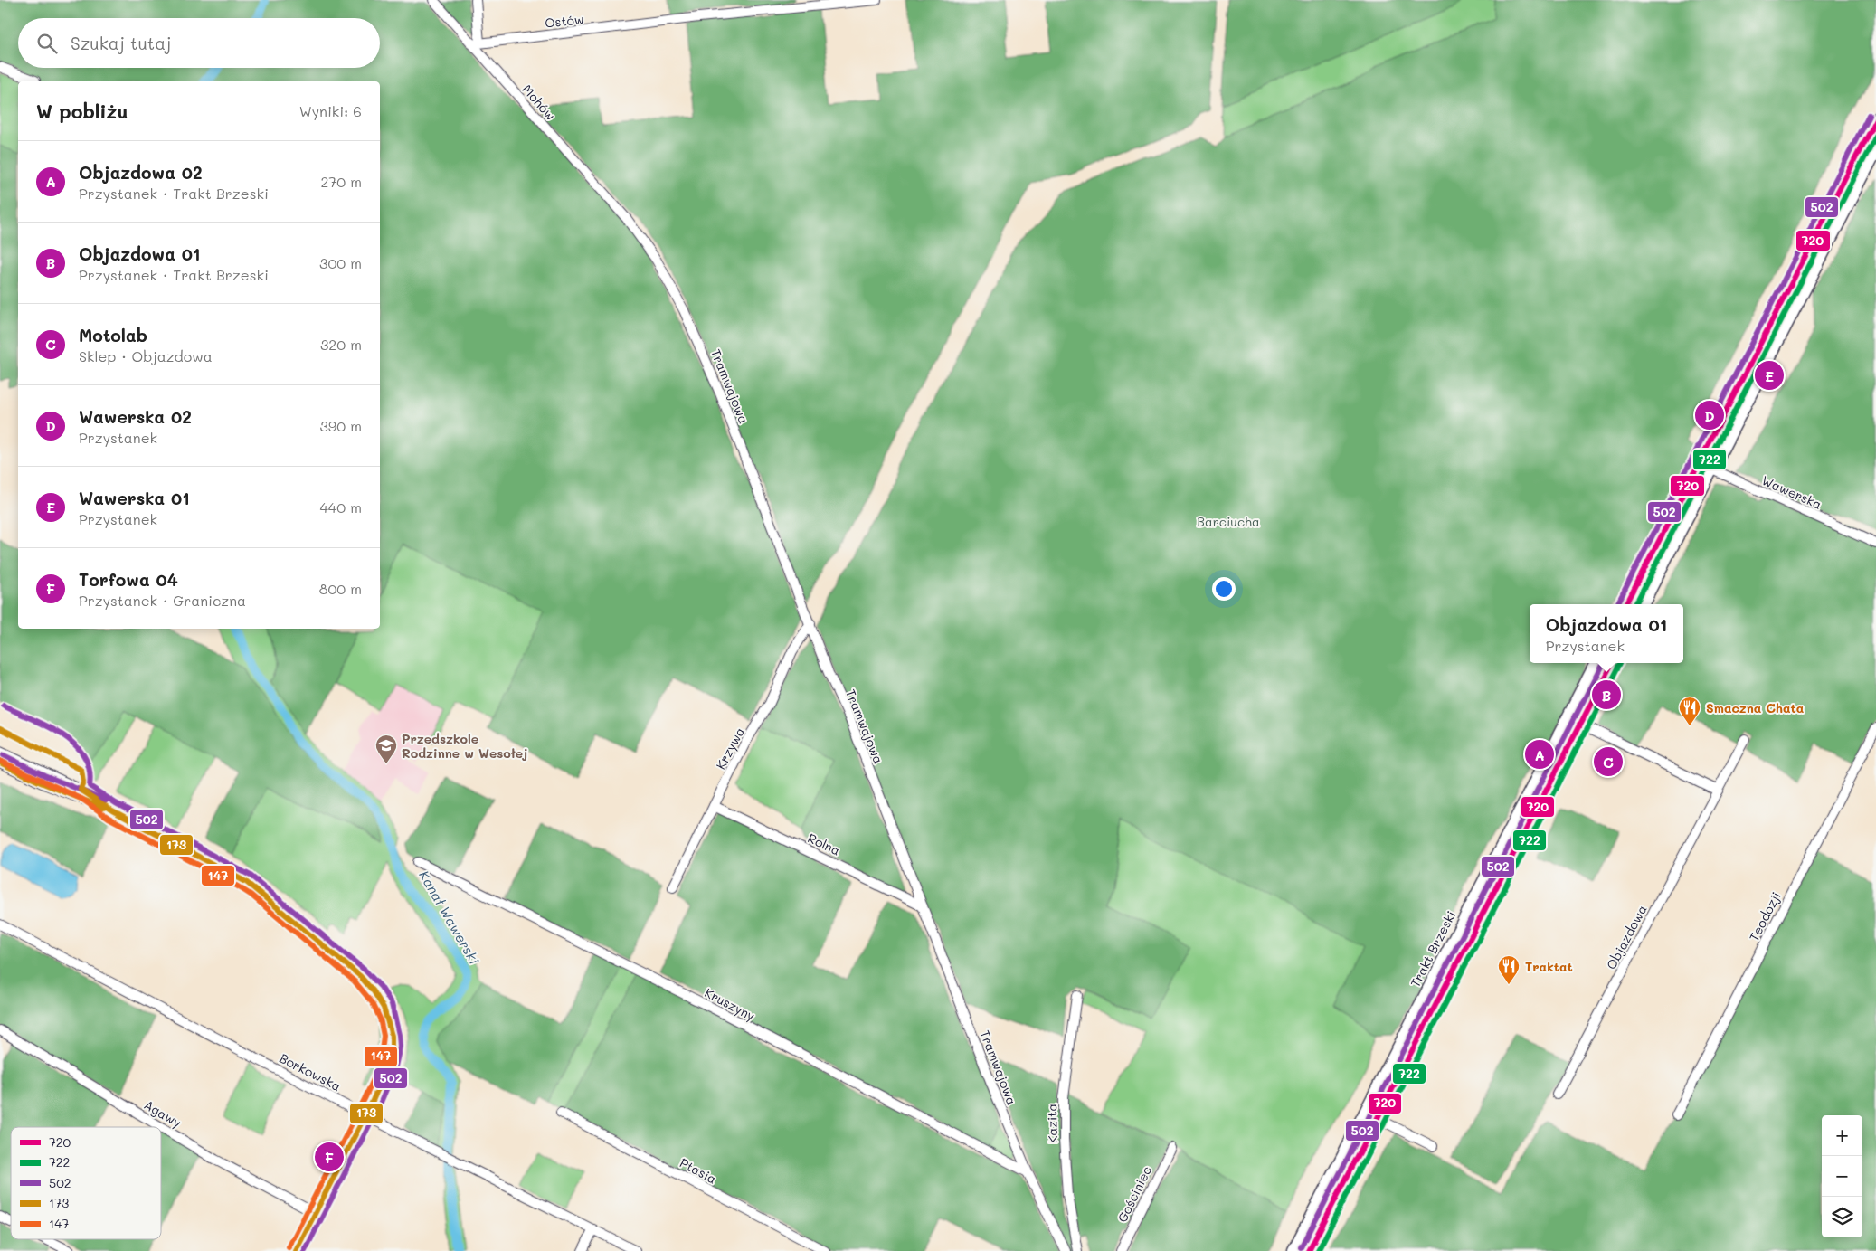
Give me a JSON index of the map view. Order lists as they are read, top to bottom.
{
  "streets": {
    "main road": ["Trakt Brzeski"],
    "street": [
      "Ostów",
      "Mchów",
      "Tramwajowa",
      "Wawerska",
      "Krzywa",
      "Rolna",
      "Teodozji",
      "Objazdowa",
      "Kruszyny",
      "Borkowska",
      "Agawy",
      "Kazita",
      "Ptasia",
      "Gościniec"
    ]
  },
  "crossings": [
    ["Ostów", "Mchów"],
    ["Mchów", "Tramwajowa"],
    ["Tramwajowa", "Krzywa"],
    ["Tramwajowa", "Rolna"],
    ["Tramwajowa", "Kruszyny"],
    ["Krzywa", "Rolna"]
  ],
  "water": ["Kanał Wawerski"],
  "parks": ["Barciucha"],
  "places": {
    "restaurant": ["Smaczna Chata", "Traktat"],
    "school or university": ["Przedszkole Rodzinne w Wesołej"]
  },
  "lines": [
    "transit line 502",
    "transit line 720",
    "transit line 722",
    "transit line 173",
    "transit line 147"
  ],
  "legend": [
    "720",
    "722",
    "502",
    "173",
    "147"
  ],
  "page": {
    "search": "Szukaj tutaj",
    "heading": ["W pobliżu", "Wyniki: 6"],
    "list": [
      {
        "mark": "A",
        "name": "Objazdowa 02",
        "note": "Przystanek · Trakt Brzeski",
        "value": "270 m"
      },
      {
        "mark": "B",
        "name": "Objazdowa 01",
        "note": "Przystanek · Trakt Brzeski",
        "value": "300 m"
      },
      {
        "mark": "C",
        "name": "Motolab",
        "note": "Sklep · Objazdowa",
        "value": "320 m"
      },
      {
        "mark": "D",
        "name": "Wawerska 02",
        "note": "Przystanek",
        "value": "390 m"
      },
      {
        "mark": "E",
        "name": "Wawerska 01",
        "note": "Przystanek",
        "value": "440 m"
      },
      {
        "mark": "F",
        "name": "Torfowa 04",
        "note": "Przystanek · Graniczna",
        "value": "800 m"
      }
    ],
    "pins": [
      "E",
      "D",
      "B",
      "A",
      "C",
      "F"
    ],
    "popup": ["Objazdowa 01", "Przystanek"],
    "map_buttons": ["+", "−"]
  }
}
